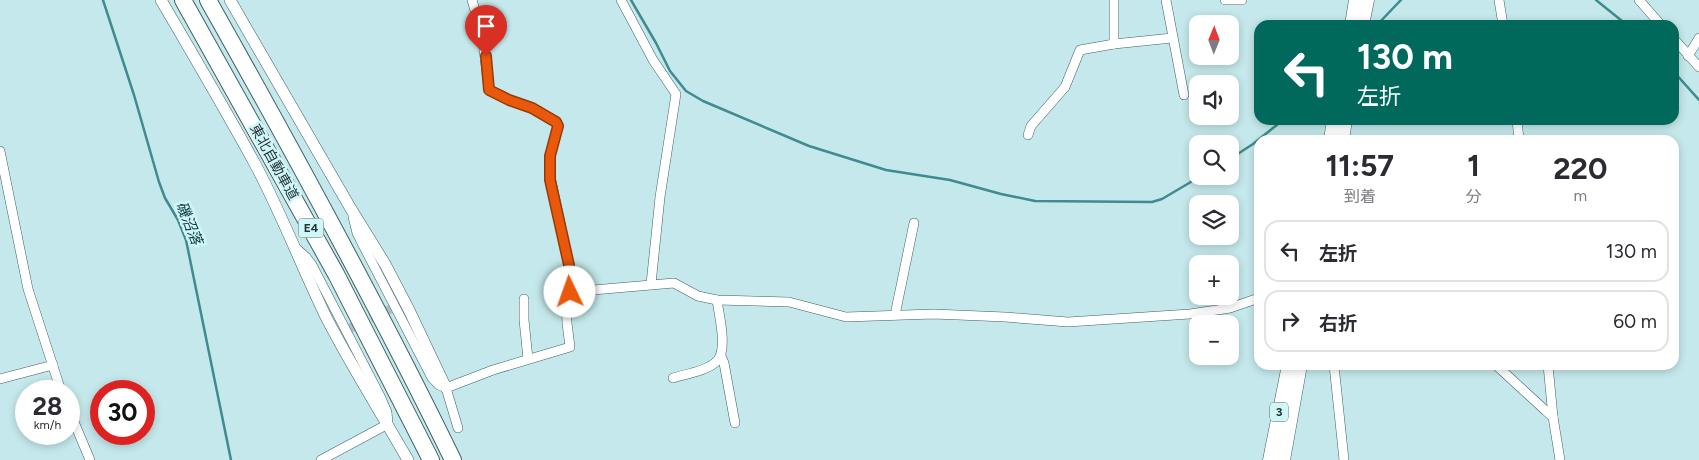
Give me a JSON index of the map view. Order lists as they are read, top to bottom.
{
  "streets": {
    "highway": ["東北自動車道", "E4"],
    "main road": ["3"]
  },
  "water": ["磯沼落"],
  "north": "top",
  "page": {
    "map_buttons": ["+", "−"],
    "turn": ["130 m", "左折"],
    "eta": [
      "11:57",
      "到着",
      "1",
      "分",
      "220",
      "m"
    ],
    "list": [
      {
        "name": "左折",
        "value": "130 m"
      },
      {
        "name": "右折",
        "value": "60 m"
      }
    ],
    "speed": "28 km/h",
    "limit": "30"
  }
}
